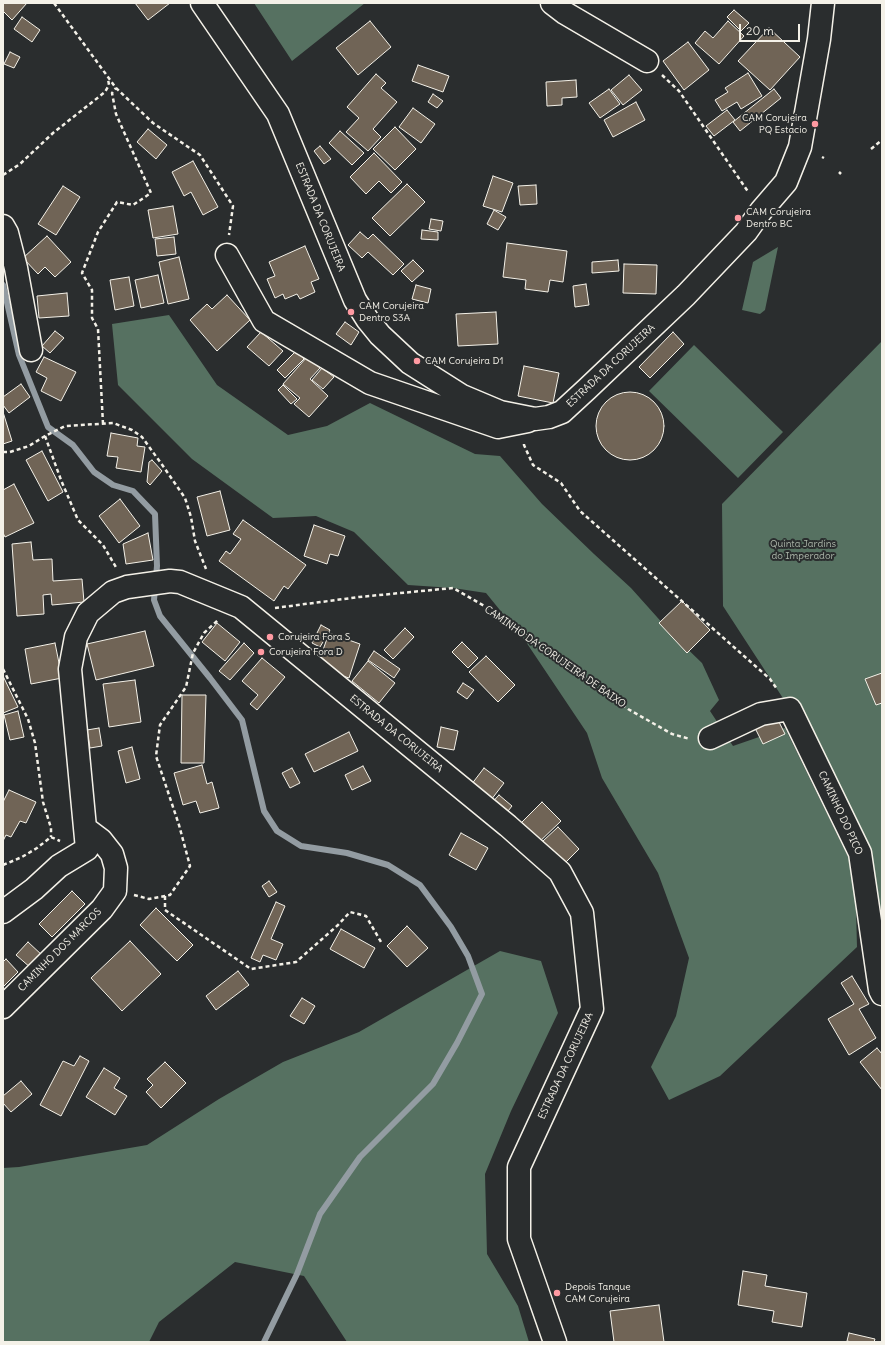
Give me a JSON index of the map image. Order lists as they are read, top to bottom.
{
  "streets": {
    "street": ["ESTRADA DA CORUJEIRA", "CAMINHO DO PICO", "CAMINHO DOS MARCOS"],
    "path": ["CAMINHO DA CORUJEIRA DE BAIXO"]
  },
  "crossings": [
    ["ESTRADA DA CORUJEIRA", "CAMINHO DA CORUJEIRA DE BAIXO"]
  ],
  "parks": ["Quinta Jardins do Imperador"],
  "places": [
    "CAM Corujeira PQ Estacio",
    "CAM Corujeira Dentro BC",
    "CAM Corujeira Dentro S3A",
    "CAM Corujeira D1",
    "Corujeira Fora S",
    "Corujeira Fora D",
    "Depois Tanque CAM Corujeira"
  ],
  "scale_bar": "20 m"
}
